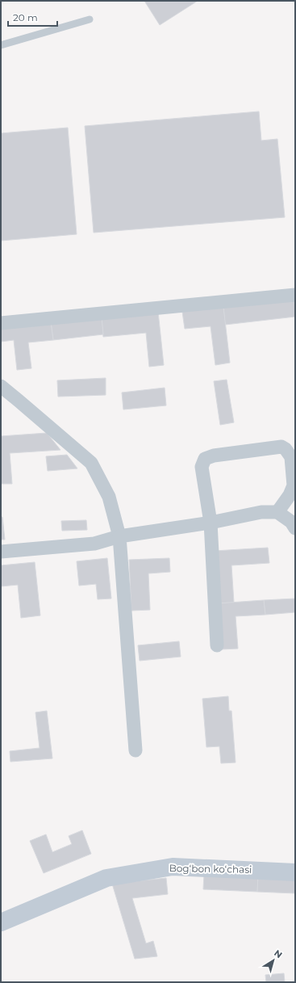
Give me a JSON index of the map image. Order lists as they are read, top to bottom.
{
  "streets": {
    "street": ["Bogʻbon koʻchasi"]
  },
  "scale_bar": "20 m",
  "north": "top right"
}
